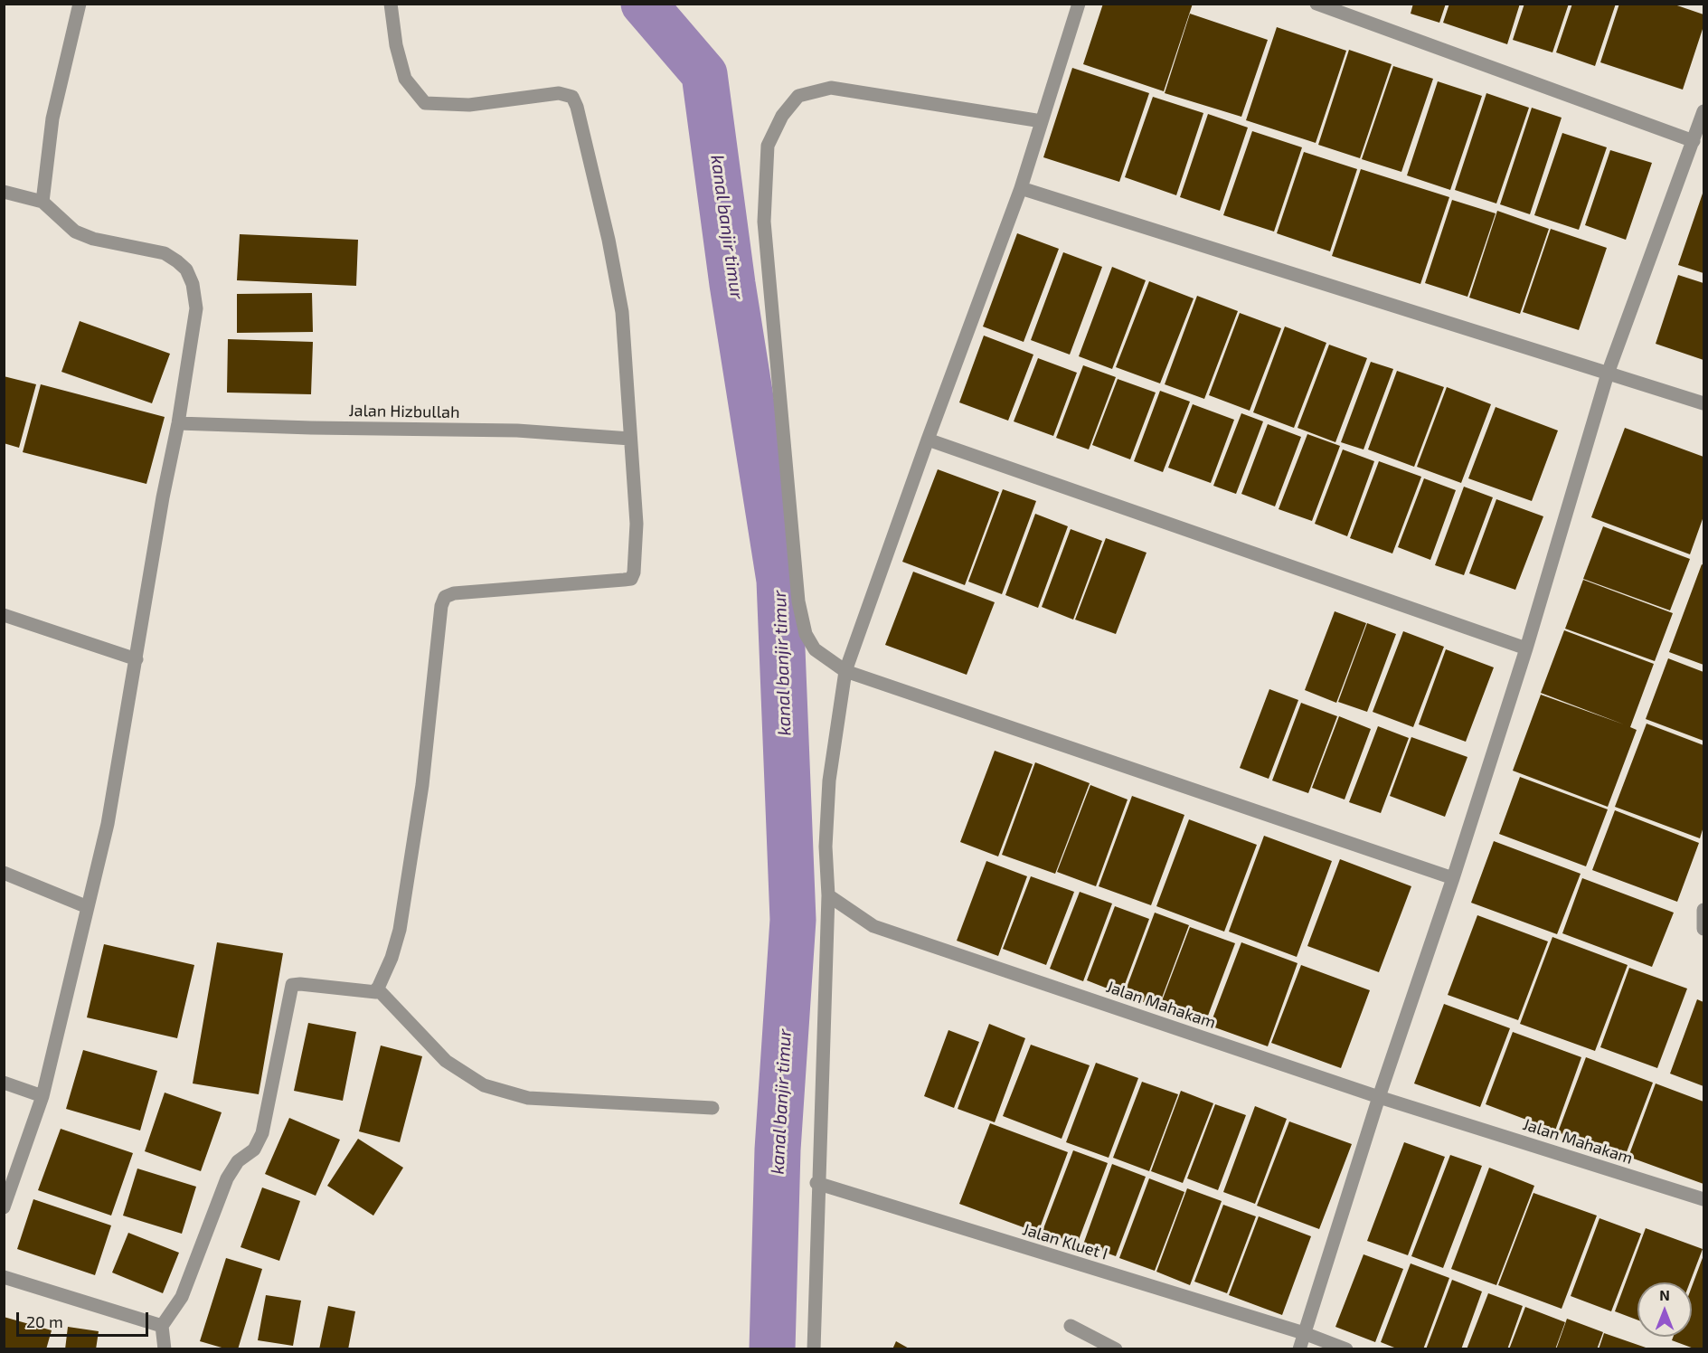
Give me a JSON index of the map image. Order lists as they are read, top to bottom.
{
  "streets": {
    "street": ["Jalan Hizbullah", "Jalan Mahakam", "Jalan Kluet I"]
  },
  "water": ["kanal banjir timur"],
  "scale_bar": "20 m",
  "north": "top"
}
